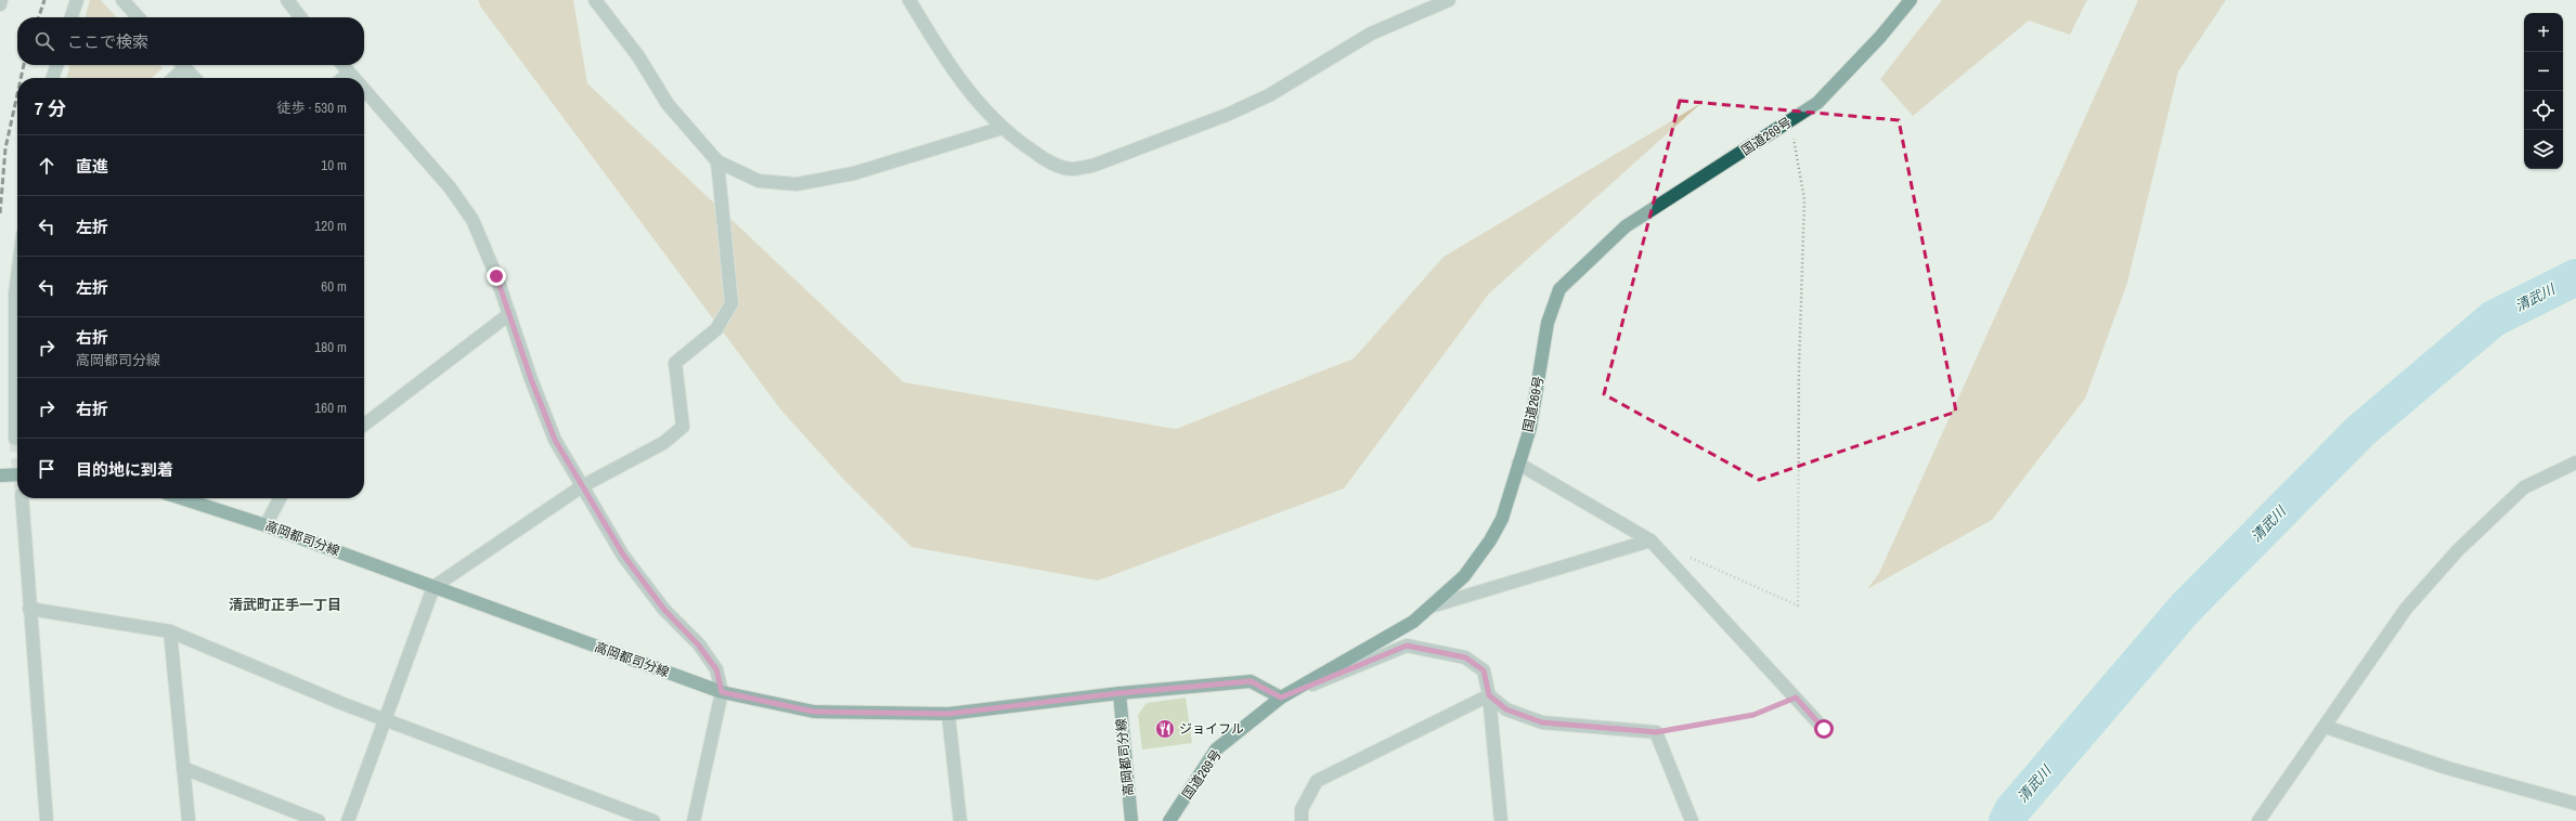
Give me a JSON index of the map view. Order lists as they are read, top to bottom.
{
  "streets": {
    "highway": ["国道269号"],
    "main road": ["高岡都司分線"]
  },
  "crossings": [
    ["国道269号", "高岡都司分線"]
  ],
  "districts": ["清武町正手一丁目"],
  "water": ["清武川"],
  "places": {
    "restaurant": ["ジョイフル"]
  },
  "page": {
    "map_buttons": ["+", "−"],
    "search": "ここで検索",
    "heading": ["7 分", "徒歩 · 530 m"],
    "list": [
      ["直進", "10 m"],
      ["左折", "120 m"],
      ["左折", "60 m"],
      ["右折", "高岡都司分線", "180 m"],
      ["右折", "160 m"],
      "目的地に到着"
    ]
  }
}
